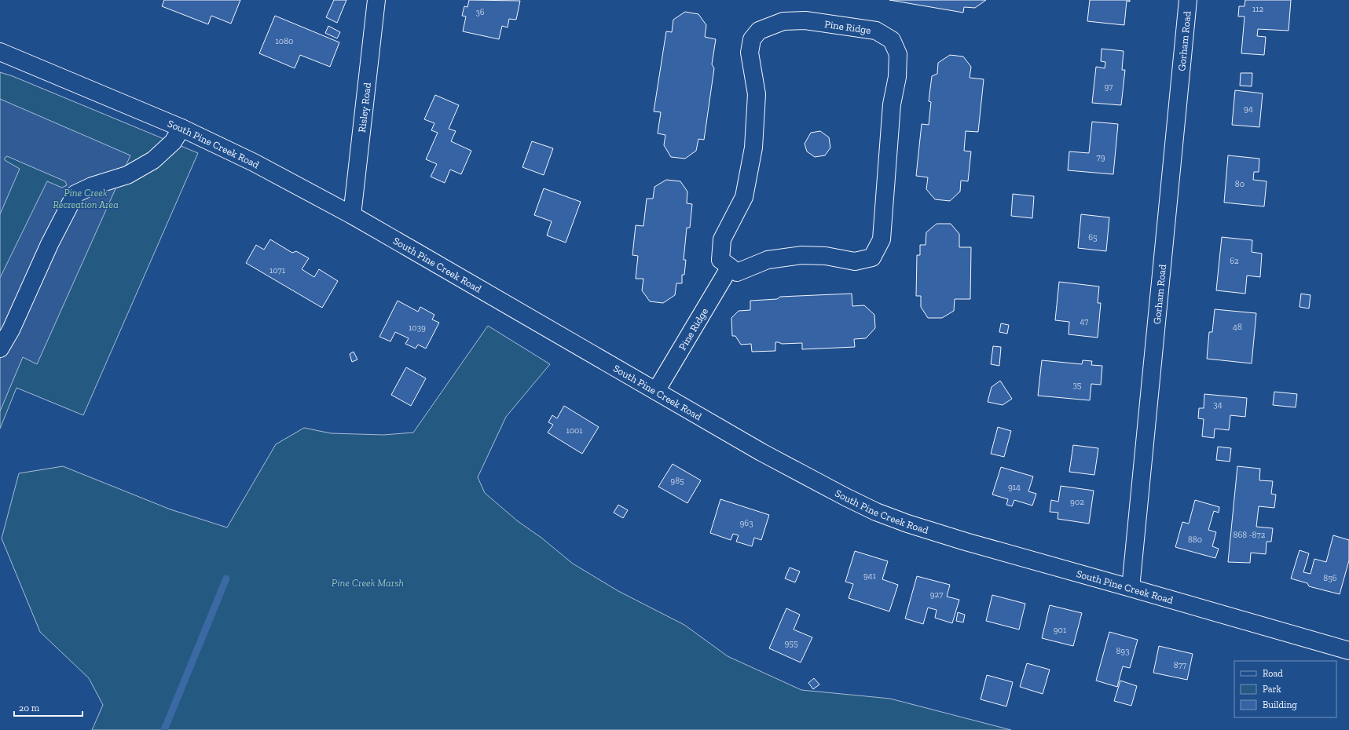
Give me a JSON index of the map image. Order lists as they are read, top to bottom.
{
  "streets": {
    "street": [
      "Pine Ridge",
      "Gorham Road",
      "Risley Road",
      "South Pine Creek Road"
    ]
  },
  "crossings": [
    ["Pine Ridge", "South Pine Creek Road"],
    ["Gorham Road", "South Pine Creek Road"],
    ["Risley Road", "South Pine Creek Road"]
  ],
  "parks": ["Pine Creek Recreation Area", "Pine Creek Marsh"],
  "house_numbers": [
    "112",
    "36",
    "1080",
    "97",
    "94",
    "79",
    "80",
    "65",
    "62",
    "1071",
    "47",
    "48",
    "1039",
    "35",
    "34",
    "1001",
    "985",
    "914",
    "902",
    "963",
    "868 -872",
    "880",
    "941",
    "856",
    "927",
    "901",
    "955",
    "893",
    "877"
  ],
  "legend": ["Road", "Park", "Building"],
  "scale_bar": "20 m"
}
